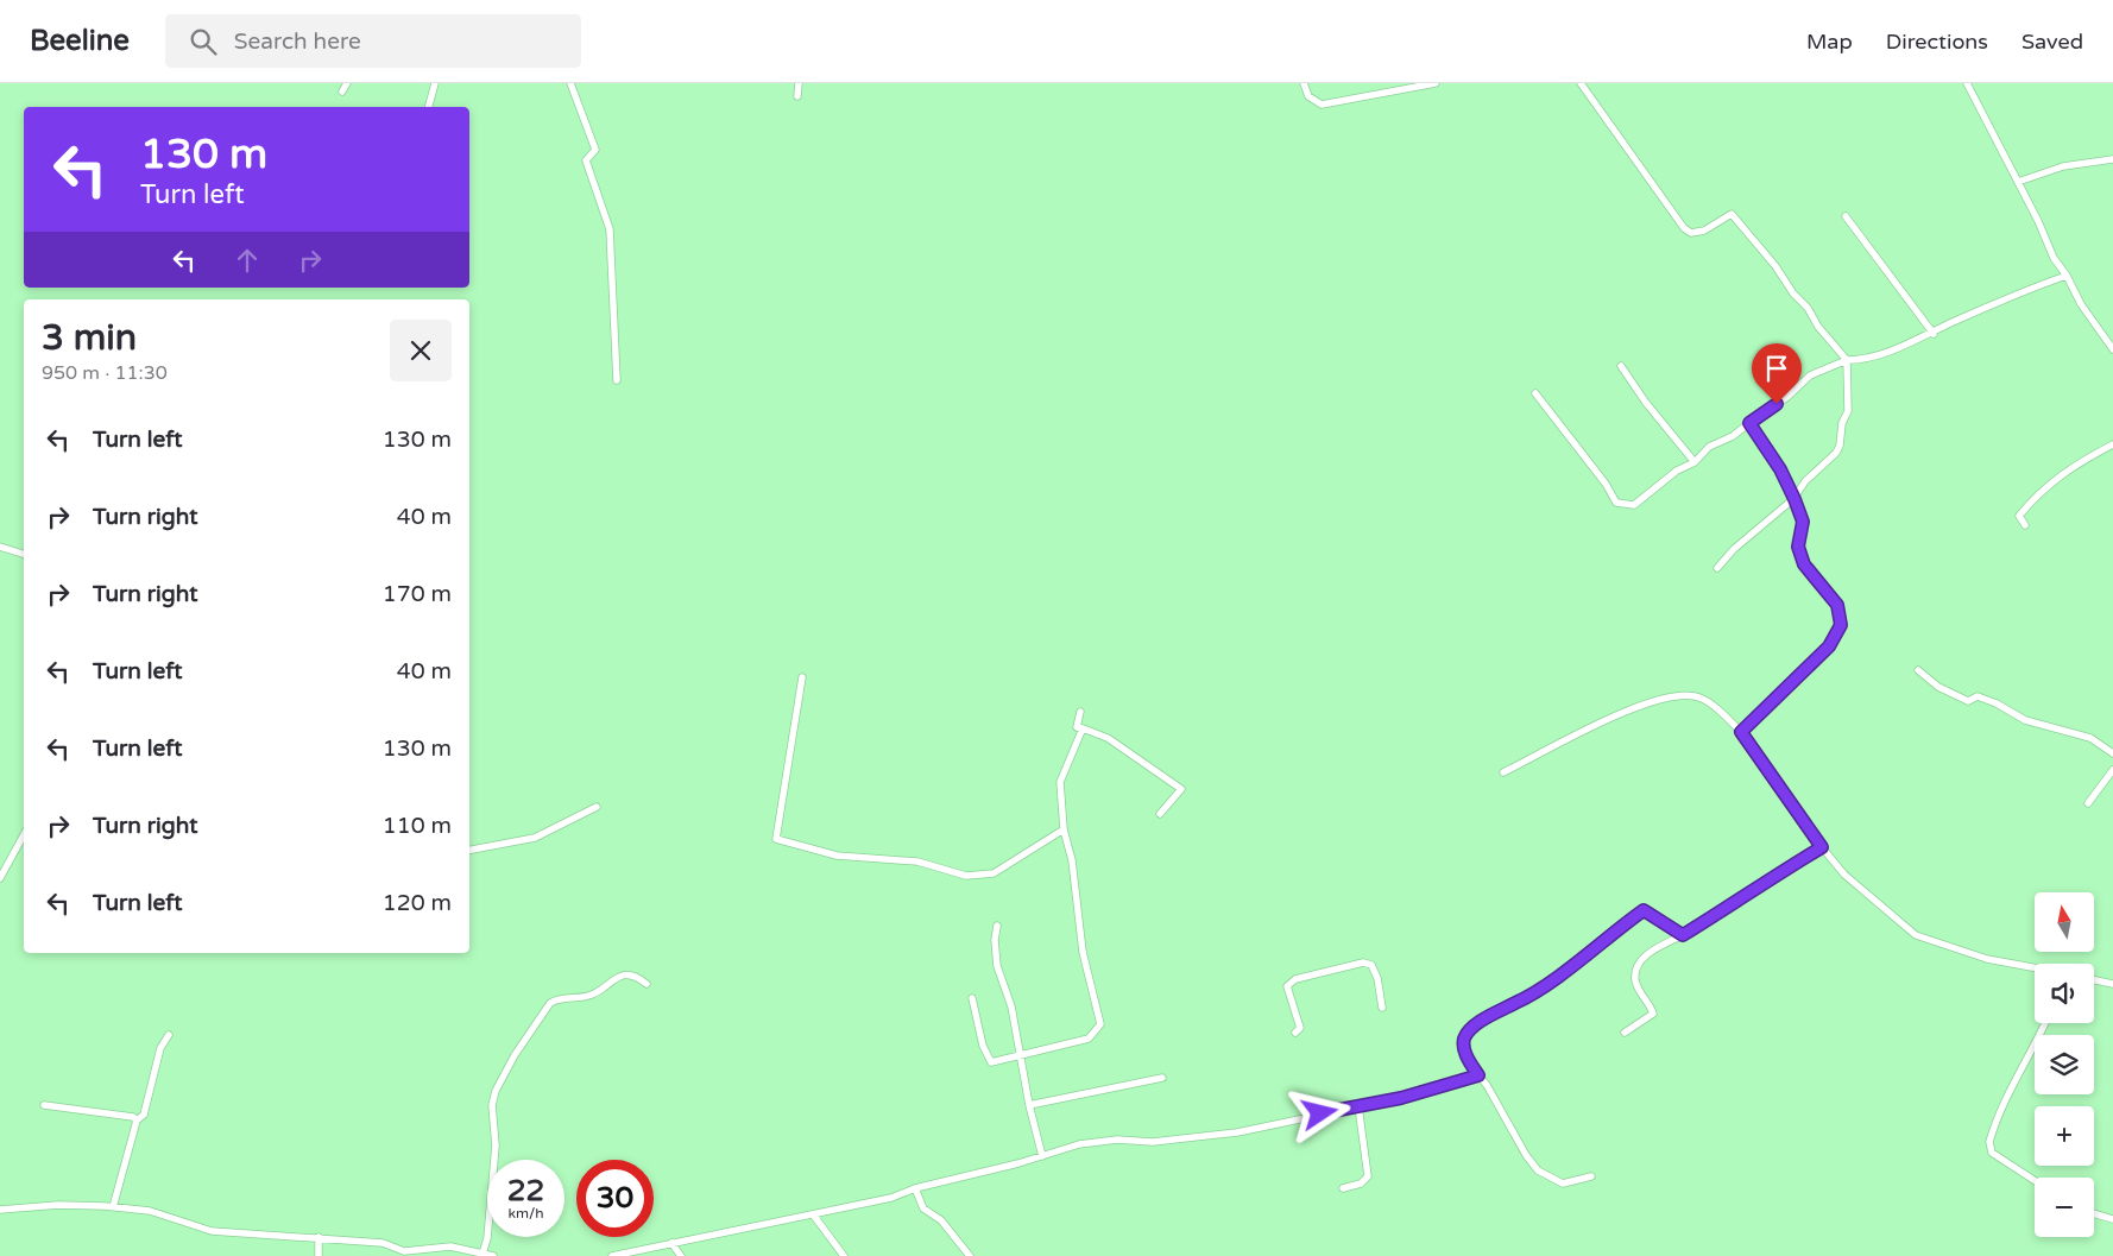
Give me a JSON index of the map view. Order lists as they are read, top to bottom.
{
  "north": "top",
  "page": {
    "header": "Beeline",
    "search": "Search here",
    "nav": ["Map", "Directions", "Saved"],
    "turn": ["130 m", "Turn left"],
    "heading": ["3 min", "950 m · 11:30"],
    "list": [
      {
        "name": "Turn left",
        "value": "130 m"
      },
      {
        "name": "Turn right",
        "value": "40 m"
      },
      {
        "name": "Turn right",
        "value": "170 m"
      },
      {
        "name": "Turn left",
        "value": "40 m"
      },
      {
        "name": "Turn left",
        "value": "130 m"
      },
      {
        "name": "Turn right",
        "value": "110 m"
      },
      {
        "name": "Turn left",
        "value": "120 m"
      }
    ],
    "map_buttons": ["+", "−"],
    "speed": "22 km/h",
    "limit": "30"
  }
}
